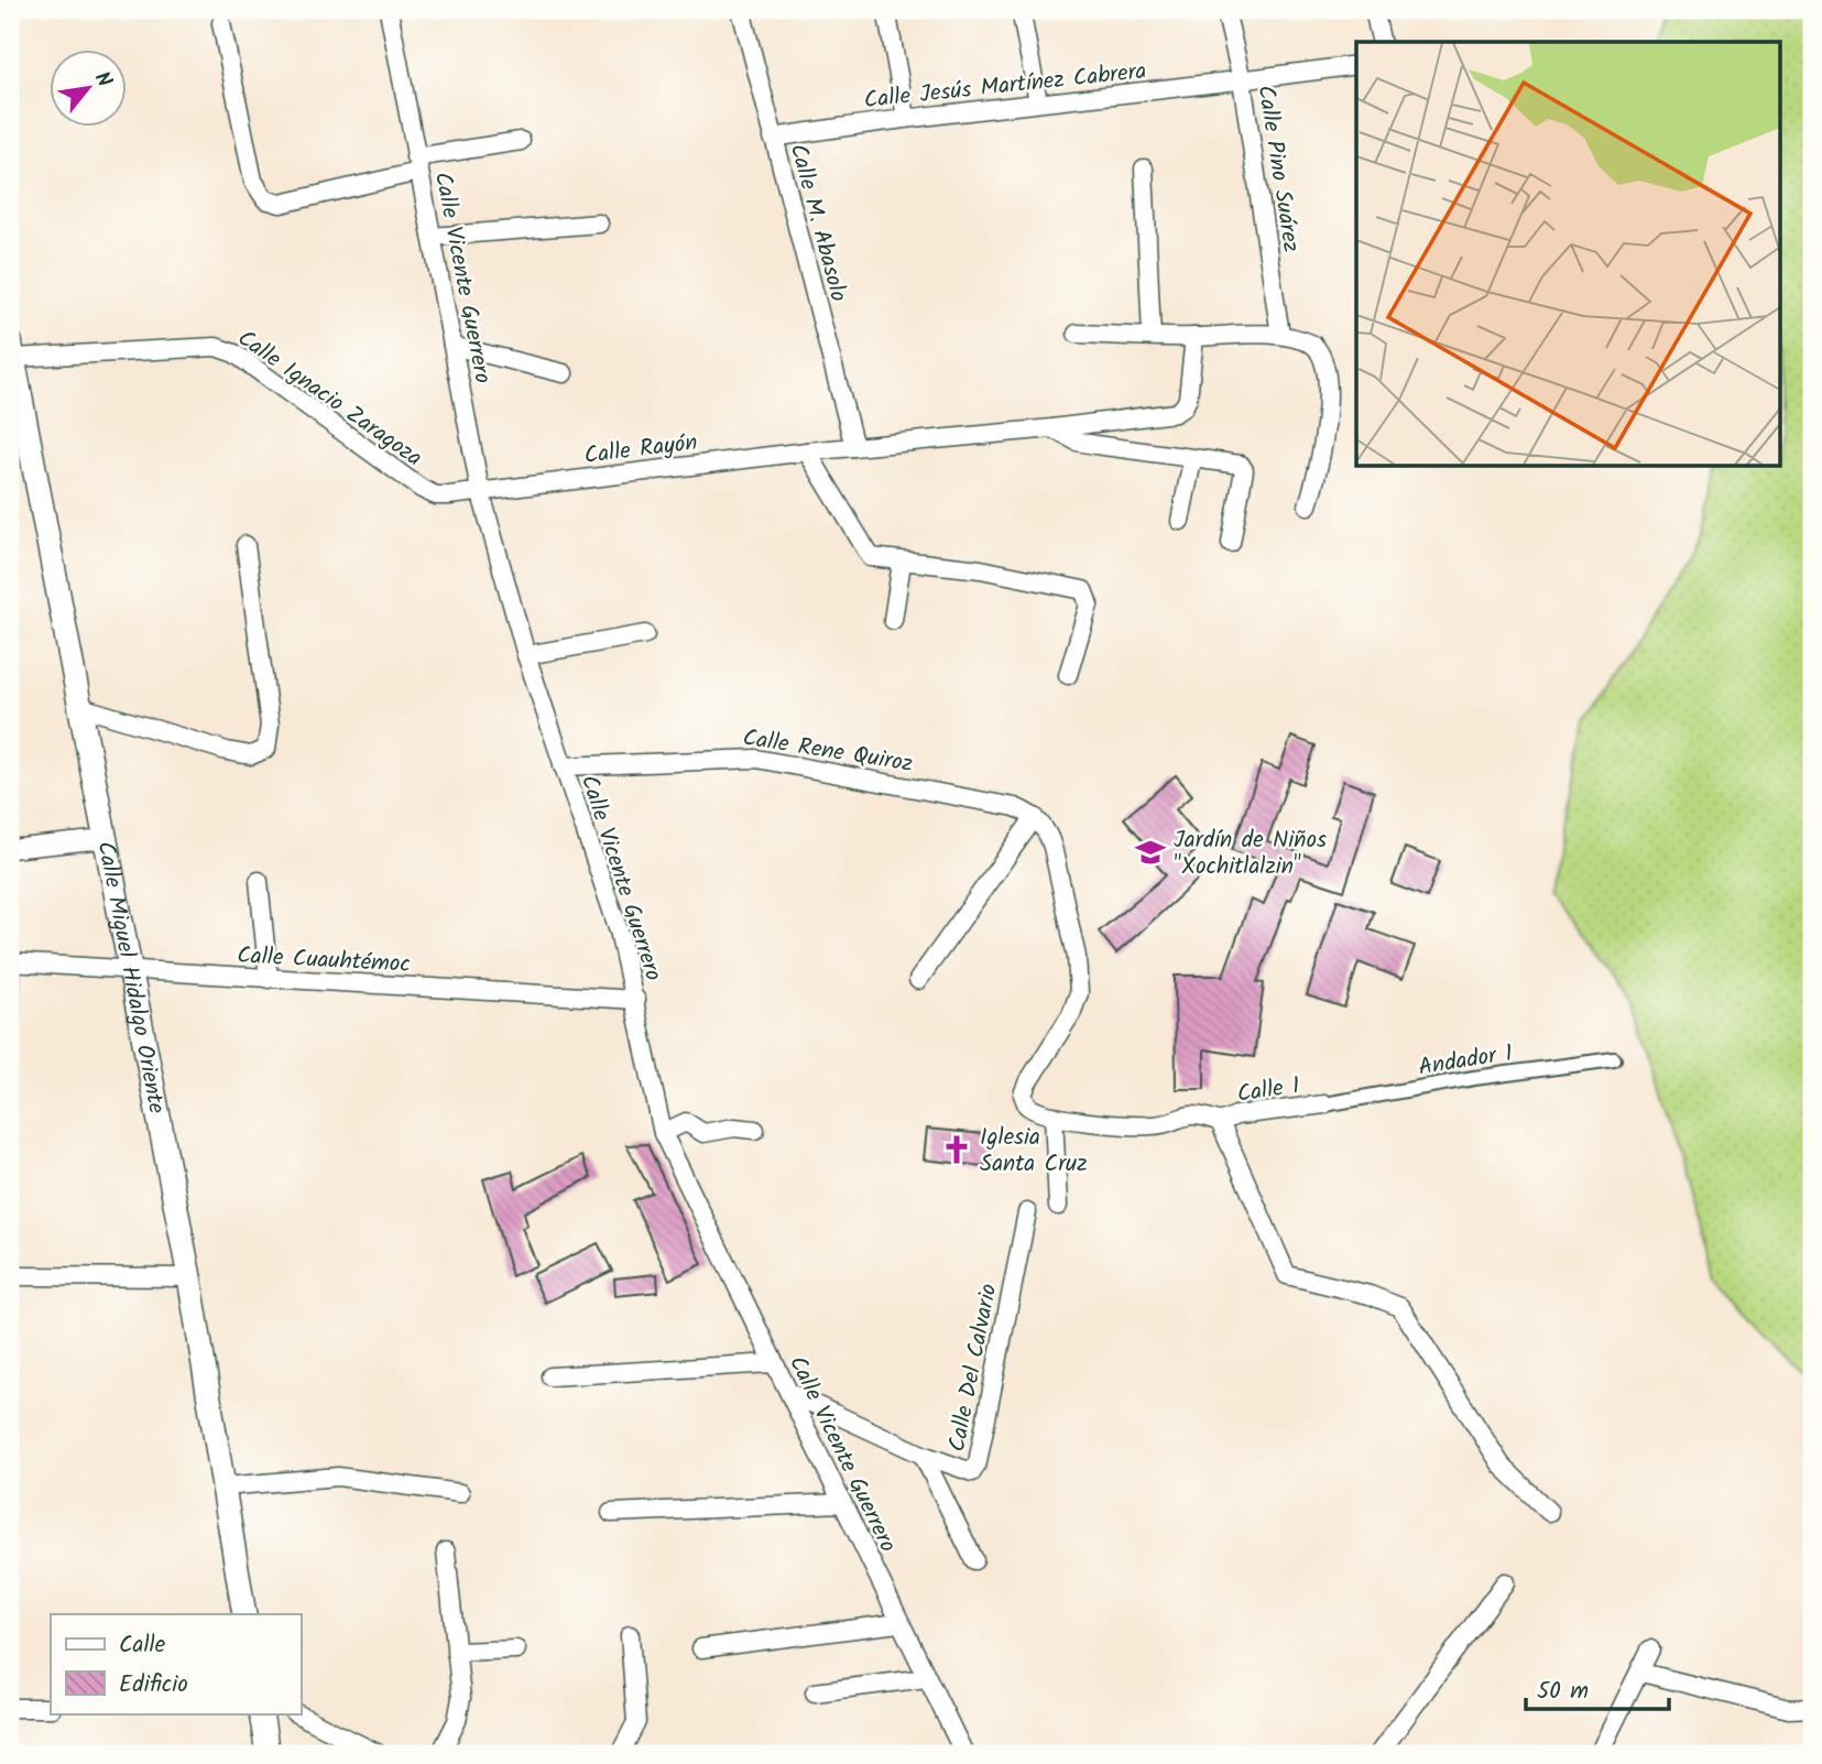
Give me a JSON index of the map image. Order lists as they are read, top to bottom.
{
  "streets": {
    "street": [
      "Calle Jesús Martínez Cabrera",
      "Calle Pino Suárez",
      "Calle M. Abasolo",
      "Calle Vicente Guerrero",
      "Calle Ignacio Zaragoza",
      "Calle Rayón",
      "Calle Rene Quiroz",
      "Calle Cuauhtémoc",
      "Calle Miguel Hidalgo Oriente",
      "Andador 1",
      "Calle 1",
      "Calle Del Calvario"
    ]
  },
  "crossings": [
    ["Calle Jesús Martínez Cabrera", "Calle Pino Suárez"],
    ["Calle Jesús Martínez Cabrera", "Calle M. Abasolo"],
    ["Calle M. Abasolo", "Calle Rayón"],
    ["Calle Vicente Guerrero", "Calle Ignacio Zaragoza"],
    ["Calle Vicente Guerrero", "Calle Rayón"],
    ["Calle Vicente Guerrero", "Calle Rene Quiroz"],
    ["Calle Vicente Guerrero", "Calle Cuauhtémoc"],
    ["Calle Vicente Guerrero", "Calle Del Calvario"],
    ["Calle Ignacio Zaragoza", "Calle Rayón"],
    ["Calle Ignacio Zaragoza", "Calle Miguel Hidalgo Oriente"],
    ["Calle Cuauhtémoc", "Calle Miguel Hidalgo Oriente"],
    ["Andador 1", "Calle 1"]
  ],
  "places": {
    "school or university": ["Jardín de Niños \"Xochitlalzin\""],
    "church": ["Iglesia Santa Cruz"]
  },
  "legend": ["Calle", "Edificio"],
  "scale_bar": "50 m",
  "north": "top right"
}
